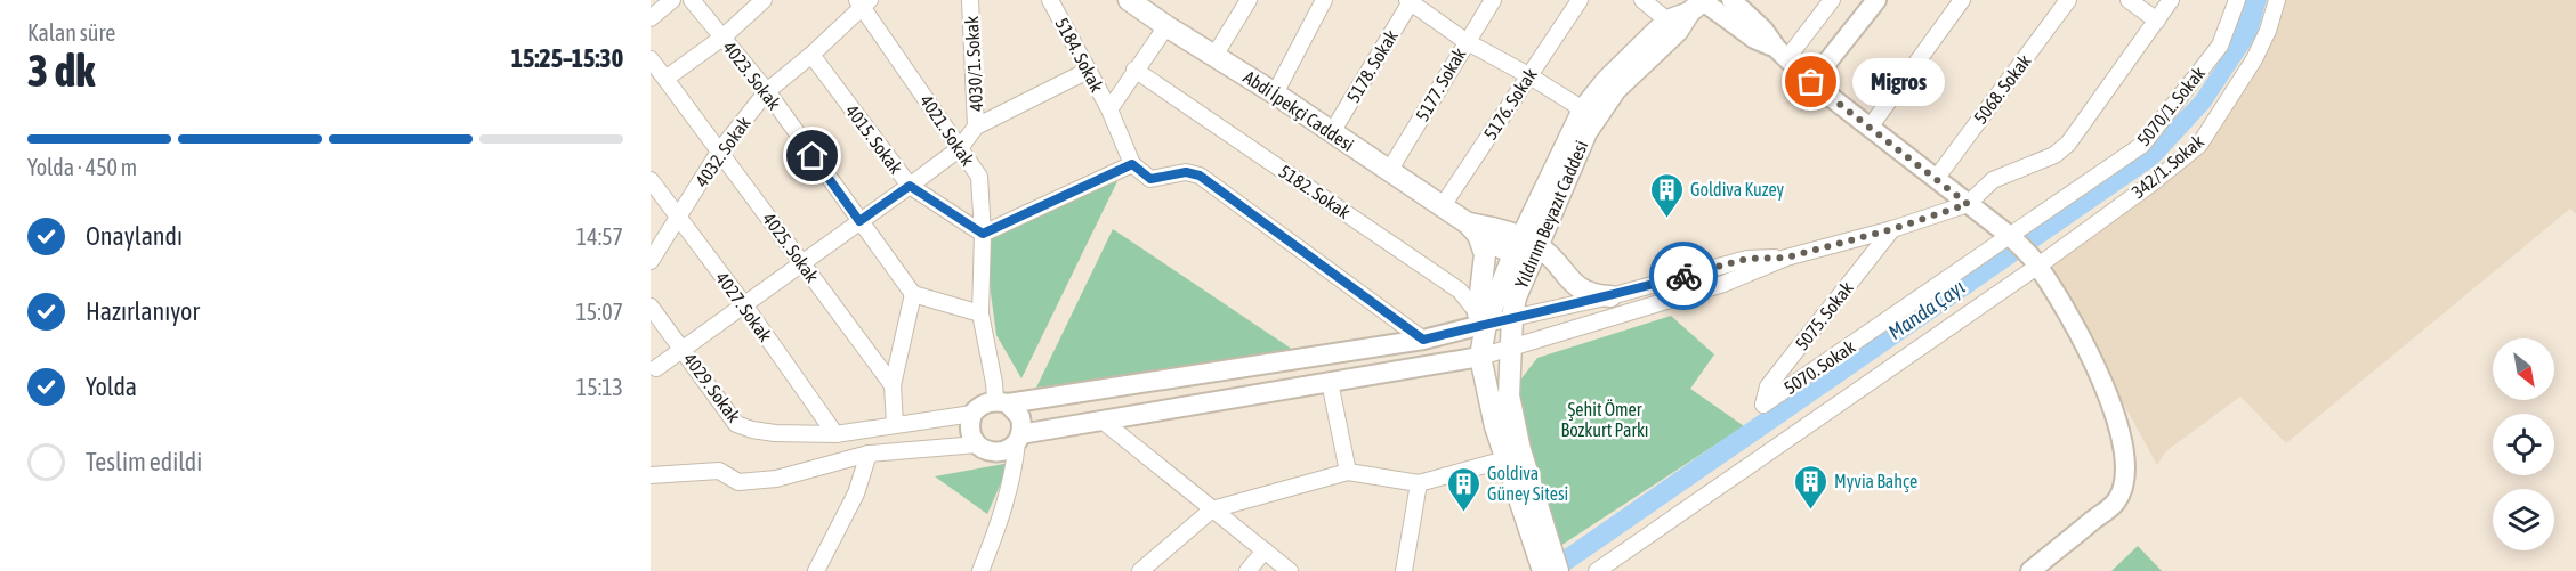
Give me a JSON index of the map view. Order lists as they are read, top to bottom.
{
  "streets": {
    "main road": ["Abdi İpekçi Caddesi", "Yıldırım Beyazıt Caddesi"],
    "street": [
      "5184. Sokak",
      "4030/1. Sokak",
      "5178. Sokak",
      "4023. Sokak",
      "5177. Sokak",
      "5068. Sokak",
      "5176. Sokak",
      "5070/1. Sokak",
      "4021. Sokak",
      "4015. Sokak",
      "4032. Sokak",
      "342/1. Sokak",
      "5182. Sokak",
      "4025. Sokak",
      "4027. Sokak",
      "5075. Sokak",
      "5070. Sokak",
      "4029. Sokak"
    ]
  },
  "crossings": [
    ["5178. Sokak", "Abdi İpekçi Caddesi"],
    ["4023. Sokak", "4032. Sokak"],
    ["5177. Sokak", "Abdi İpekçi Caddesi"],
    ["5176. Sokak", "Abdi İpekçi Caddesi"],
    ["5070/1. Sokak", "5070. Sokak"],
    ["Abdi İpekçi Caddesi", "Yıldırım Beyazıt Caddesi"],
    ["4021. Sokak", "4015. Sokak"],
    ["4021. Sokak", "4032. Sokak"],
    ["4021. Sokak", "4029. Sokak"],
    ["4015. Sokak", "4032. Sokak"],
    ["4032. Sokak", "4025. Sokak"],
    ["4032. Sokak", "4027. Sokak"],
    ["5182. Sokak", "Yıldırım Beyazıt Caddesi"],
    ["4027. Sokak", "4029. Sokak"],
    ["5075. Sokak", "5070. Sokak"]
  ],
  "water": ["Manda Çayı"],
  "parks": ["Şehit Ömer Bozkurt Parkı"],
  "places": {
    "other": ["Migros"],
    "building": ["Goldiva Kuzey", "Myvia Bahçe", "Goldiva Güney Sitesi"]
  },
  "north": "bottom right",
  "page": {
    "heading": ["3 dk", "Kalan süre", "15:25–15:30"],
    "bubble": "Migros",
    "bar": "Yolda · 450 m",
    "list": [
      ["Onaylandı", "14:57"],
      ["Hazırlanıyor", "15:07"],
      ["Yolda", "15:13"],
      "Teslim edildi"
    ]
  }
}
